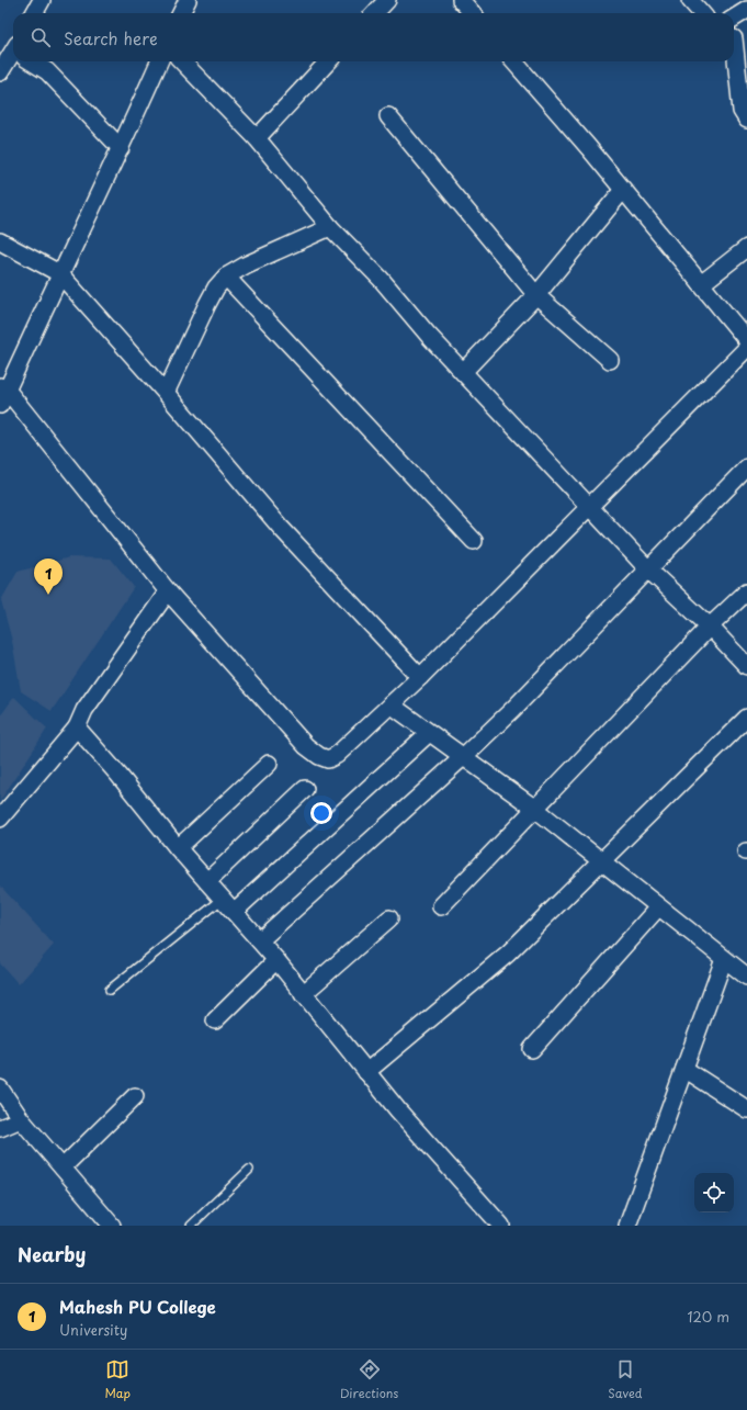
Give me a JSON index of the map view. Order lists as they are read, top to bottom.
{
  "page": {
    "search": "Search here",
    "pins": "1",
    "heading": "Nearby",
    "list": [
      {
        "mark": "1",
        "name": "Mahesh PU College",
        "note": "University",
        "value": "120 m"
      }
    ],
    "nav": ["Map", "Directions", "Saved"]
  }
}
